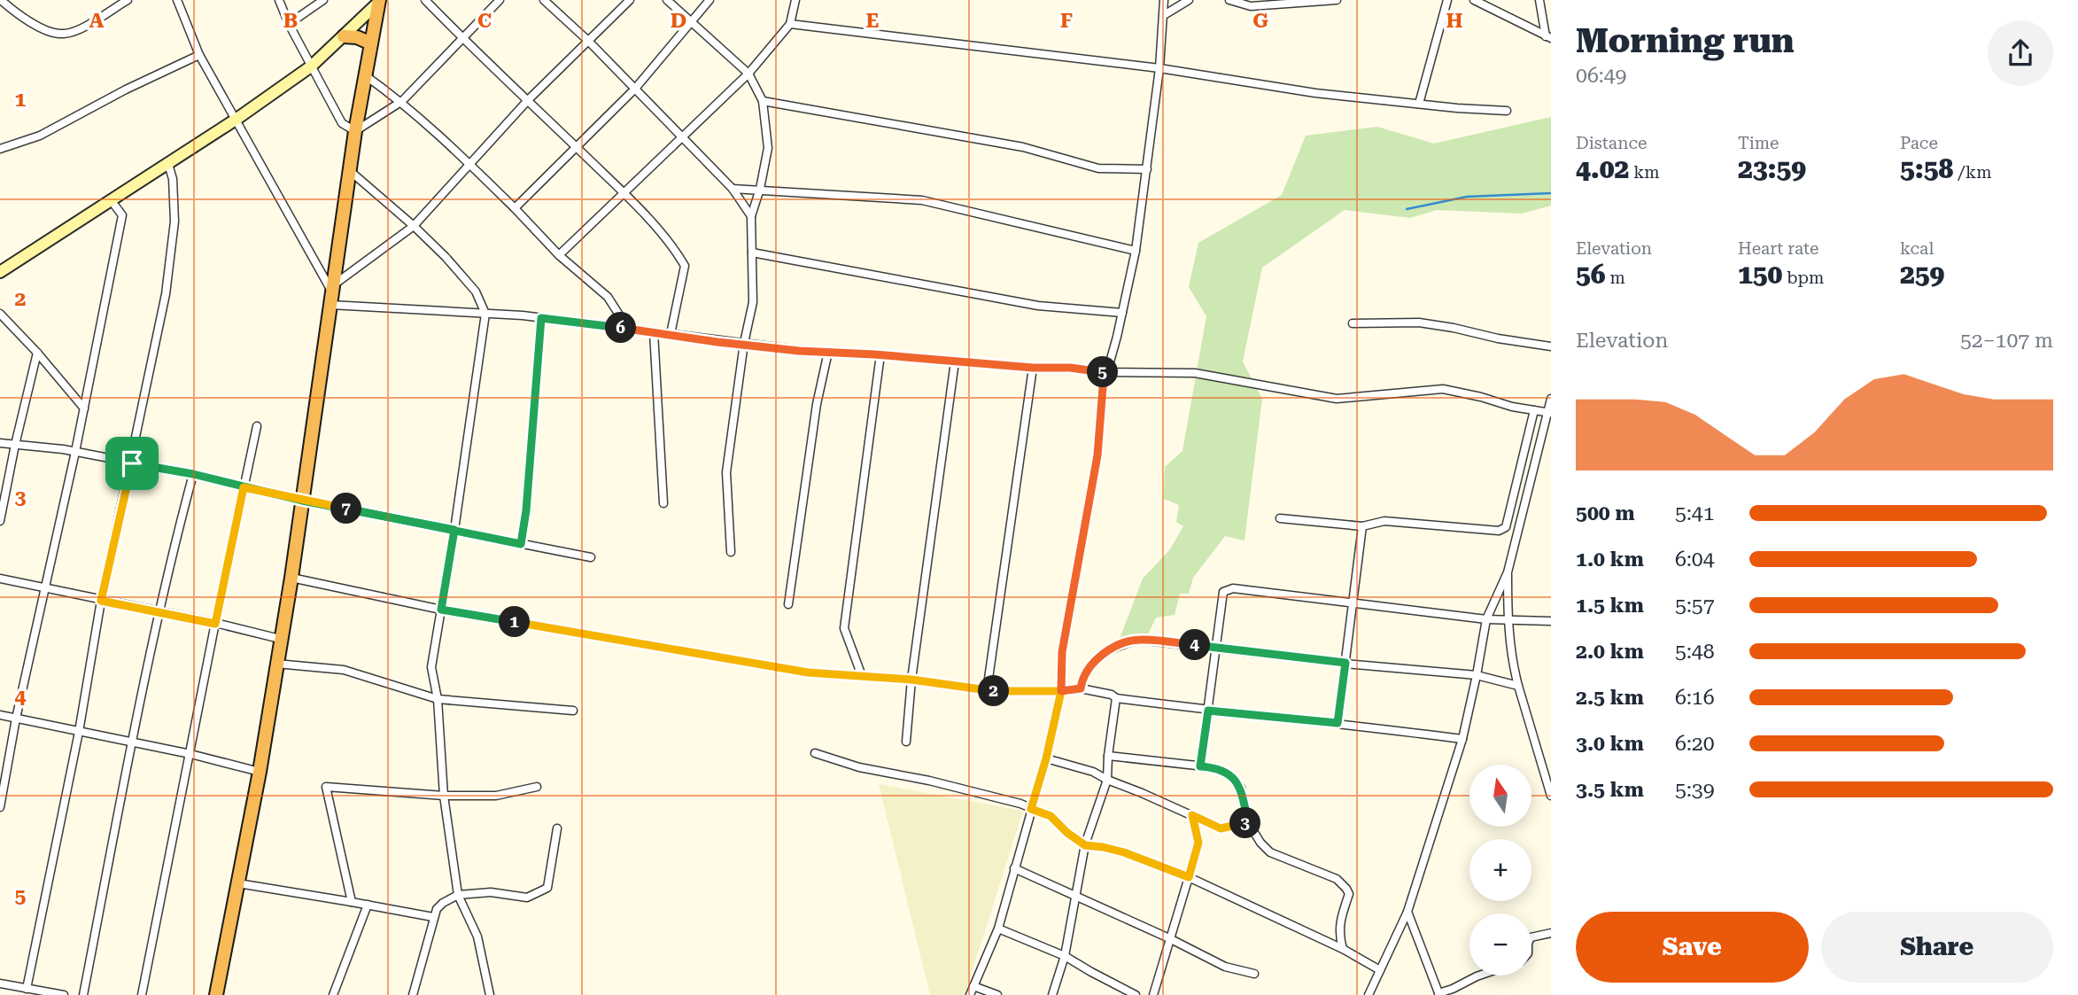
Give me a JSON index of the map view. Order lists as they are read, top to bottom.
{
  "north": "top",
  "page": {
    "heading": ["Morning run", "06:49"],
    "stats": [
      ["Distance", "4.02 km"],
      ["Time", "23:59"],
      ["Pace", "5:58 /km"],
      ["Elevation", "56 m"],
      ["Heart rate", "150 bpm"],
      ["kcal", "259"]
    ],
    "pins": [
      "6",
      "5",
      "7",
      "1",
      "4",
      "2",
      "3"
    ],
    "chart": ["Elevation", "52–107 m"],
    "list": [
      {
        "name": "500 m",
        "note": "5:41"
      },
      {
        "name": "1.0 km",
        "note": "6:04"
      },
      {
        "name": "1.5 km",
        "note": "5:57"
      },
      {
        "name": "2.0 km",
        "note": "5:48"
      },
      {
        "name": "2.5 km",
        "note": "6:16"
      },
      {
        "name": "3.0 km",
        "note": "6:20"
      },
      {
        "name": "3.5 km",
        "note": "5:39"
      }
    ],
    "map_buttons": ["+", "−"],
    "buttons": ["Save", "Share"]
  },
  "grid": {
    "columns": [
      "A",
      "B",
      "C",
      "D",
      "E",
      "F",
      "G",
      "H"
    ],
    "rows": [
      "1",
      "2",
      "3",
      "4",
      "5"
    ]
  }
}
